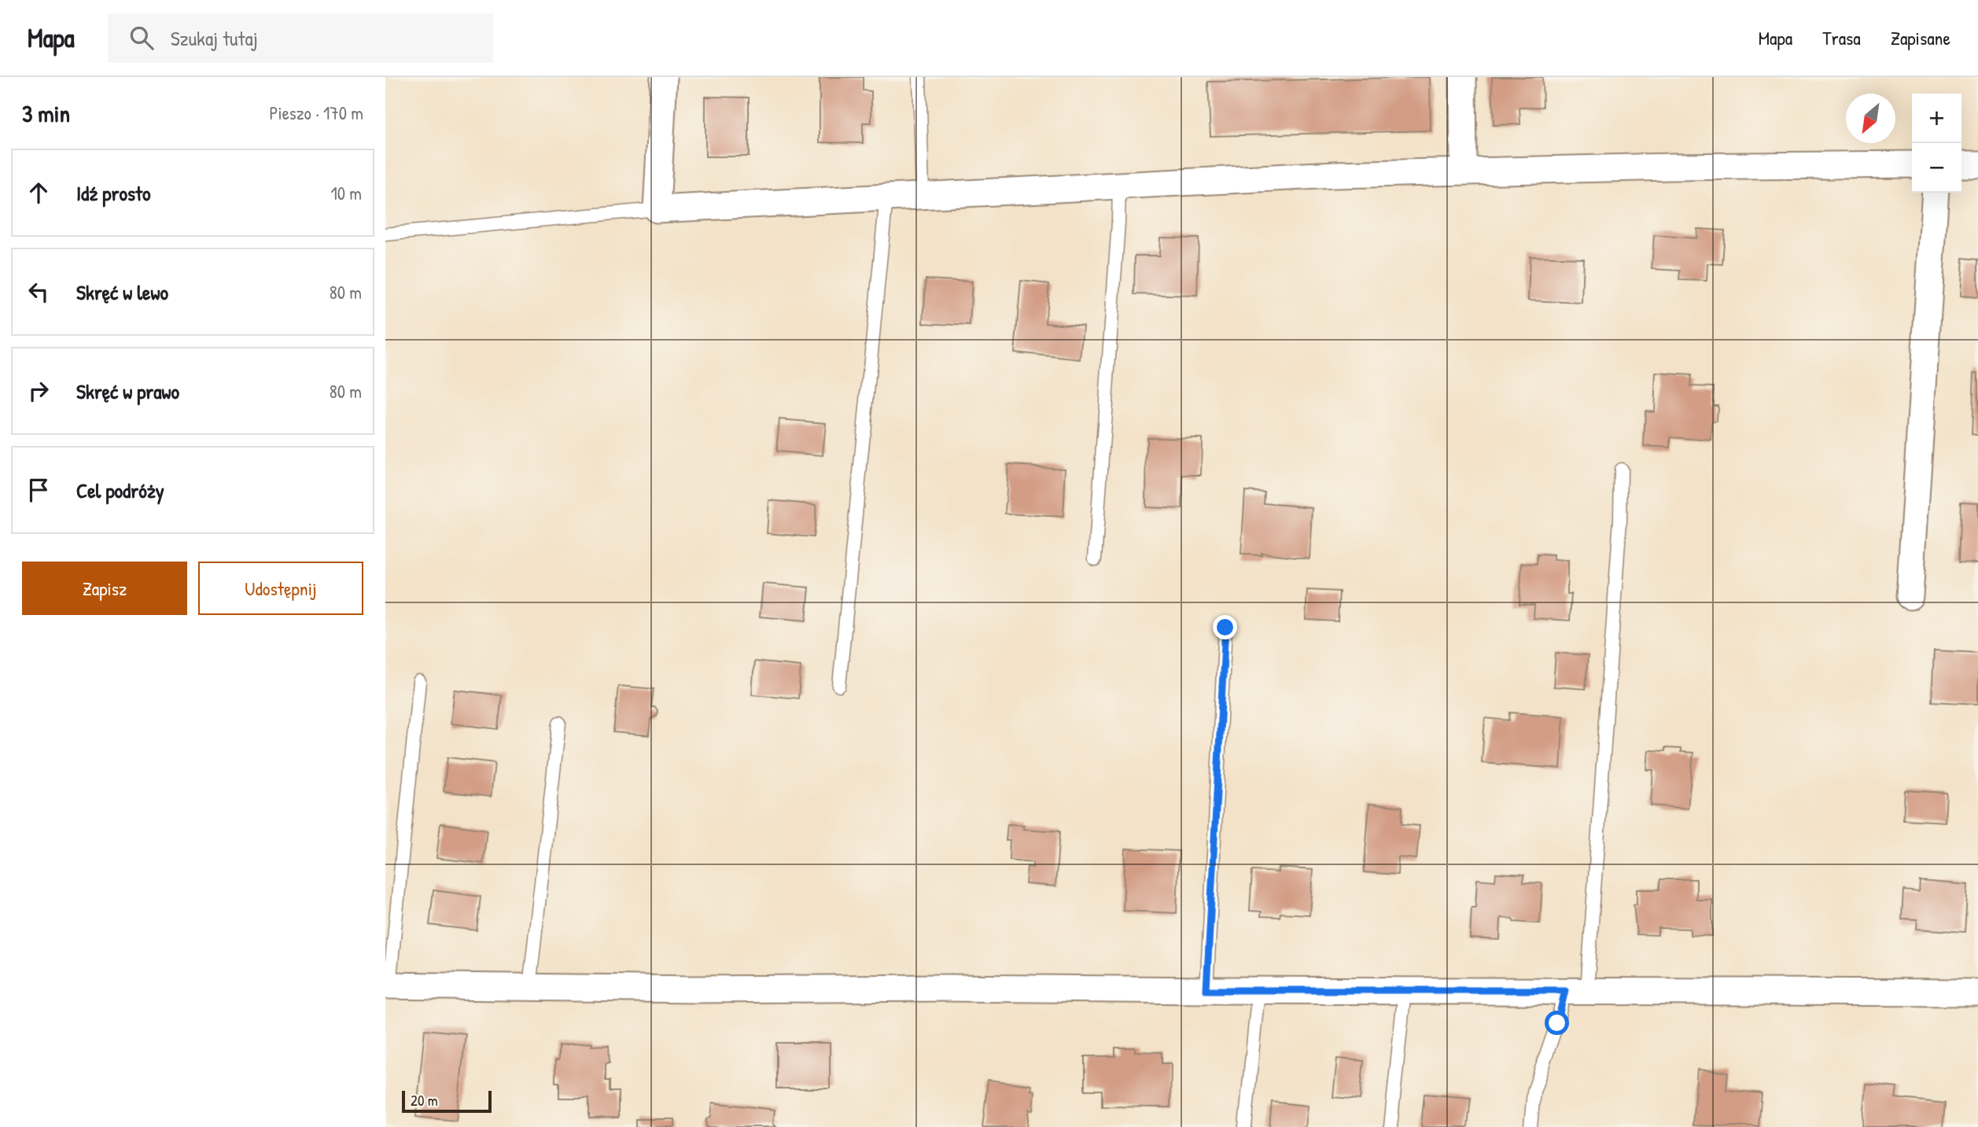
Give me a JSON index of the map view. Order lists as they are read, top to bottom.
{
  "scale_bar": "20 m",
  "north": "bottom left",
  "page": {
    "header": "Mapa",
    "search": "Szukaj tutaj",
    "nav": ["Mapa", "Trasa", "Zapisane"],
    "heading": ["3 min", "Pieszo · 170 m"],
    "map_buttons": ["+", "−"],
    "list": [
      ["Idź prosto", "10 m"],
      ["Skręć w lewo", "80 m"],
      ["Skręć w prawo", "80 m"],
      "Cel podróży"
    ],
    "buttons": ["Zapisz", "Udostępnij"],
    "scale": "20 m"
  }
}
